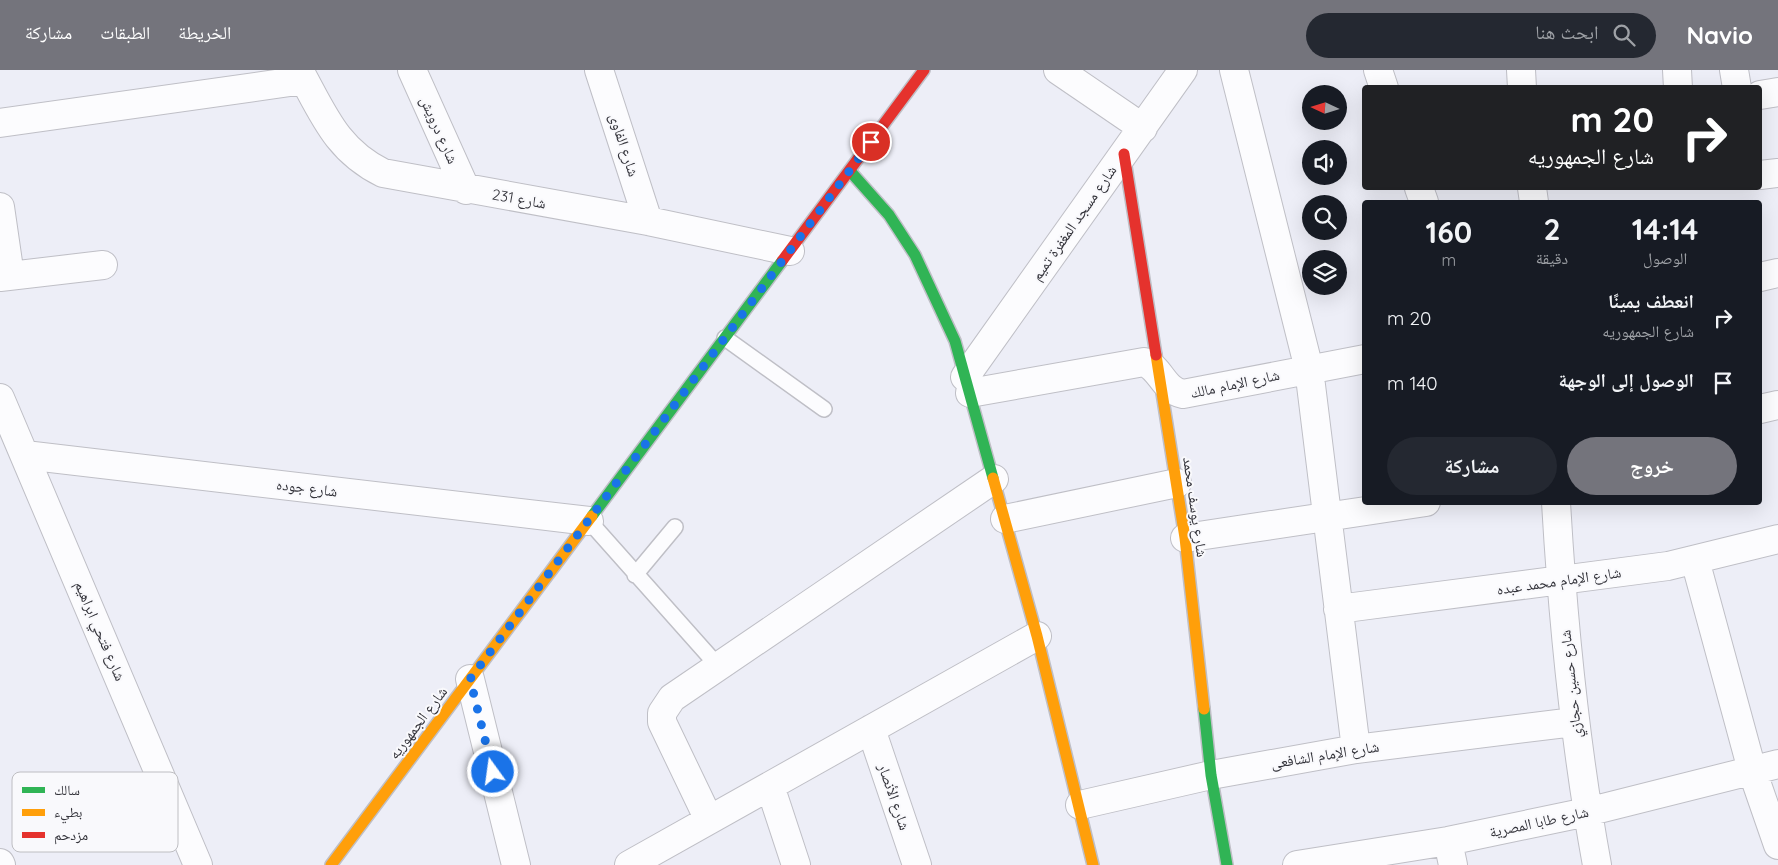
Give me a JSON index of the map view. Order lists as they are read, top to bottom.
{
  "streets": {
    "street": [
      "شارع درويش",
      "شارع الفاوى",
      "شارع 231",
      "شارع مسجد المغفرة تميم",
      "شارع الإمام مالك",
      "شارع جوده",
      "شارع يوسف محمد",
      "شارع الإمام محمد عبده",
      "شارع فتحي ابراهيم",
      "شارع حسين حجازي",
      "شارع الجمهوريه",
      "شارع الإمام الشافعى",
      "شارع الأنصار",
      "شارع طابا المصرية"
    ]
  },
  "crossings": [
    ["شارع درويش", "شارع 231"],
    ["شارع الفاوى", "شارع 231"],
    ["شارع 231", "شارع الجمهوريه"],
    ["شارع مسجد المغفرة تميم", "شارع الإمام مالك"],
    ["شارع مسجد المغفرة تميم", "شارع يوسف محمد"],
    ["شارع الإمام مالك", "شارع يوسف محمد"],
    ["شارع جوده", "شارع فتحي ابراهيم"],
    ["شارع جوده", "شارع الجمهوريه"],
    ["شارع يوسف محمد", "شارع الإمام الشافعى"],
    ["شارع الإمام محمد عبده", "شارع حسين حجازي"],
    ["شارع حسين حجازي", "شارع الإمام الشافعى"],
    ["شارع حسين حجازي", "شارع طابا المصرية"]
  ],
  "legend": ["سالك", "بطيء", "مزدحم"],
  "north": "left",
  "page": {
    "header": "Navio",
    "search": "ابحث هنا",
    "nav": ["الخريطة", "الطبقات", "مشاركة"],
    "turn": ["20 m", "شارع الجمهوريه"],
    "eta": [
      "14:14",
      "الوصول",
      "2",
      "دقيقة",
      "160",
      "m"
    ],
    "list": [
      {
        "name": "انعطف يمينًا",
        "note": "شارع الجمهوريه",
        "value": "20 m"
      },
      {
        "name": "الوصول إلى الوجهة",
        "value": "140 m"
      }
    ],
    "buttons": ["خروج", "مشاركة"]
  }
}
